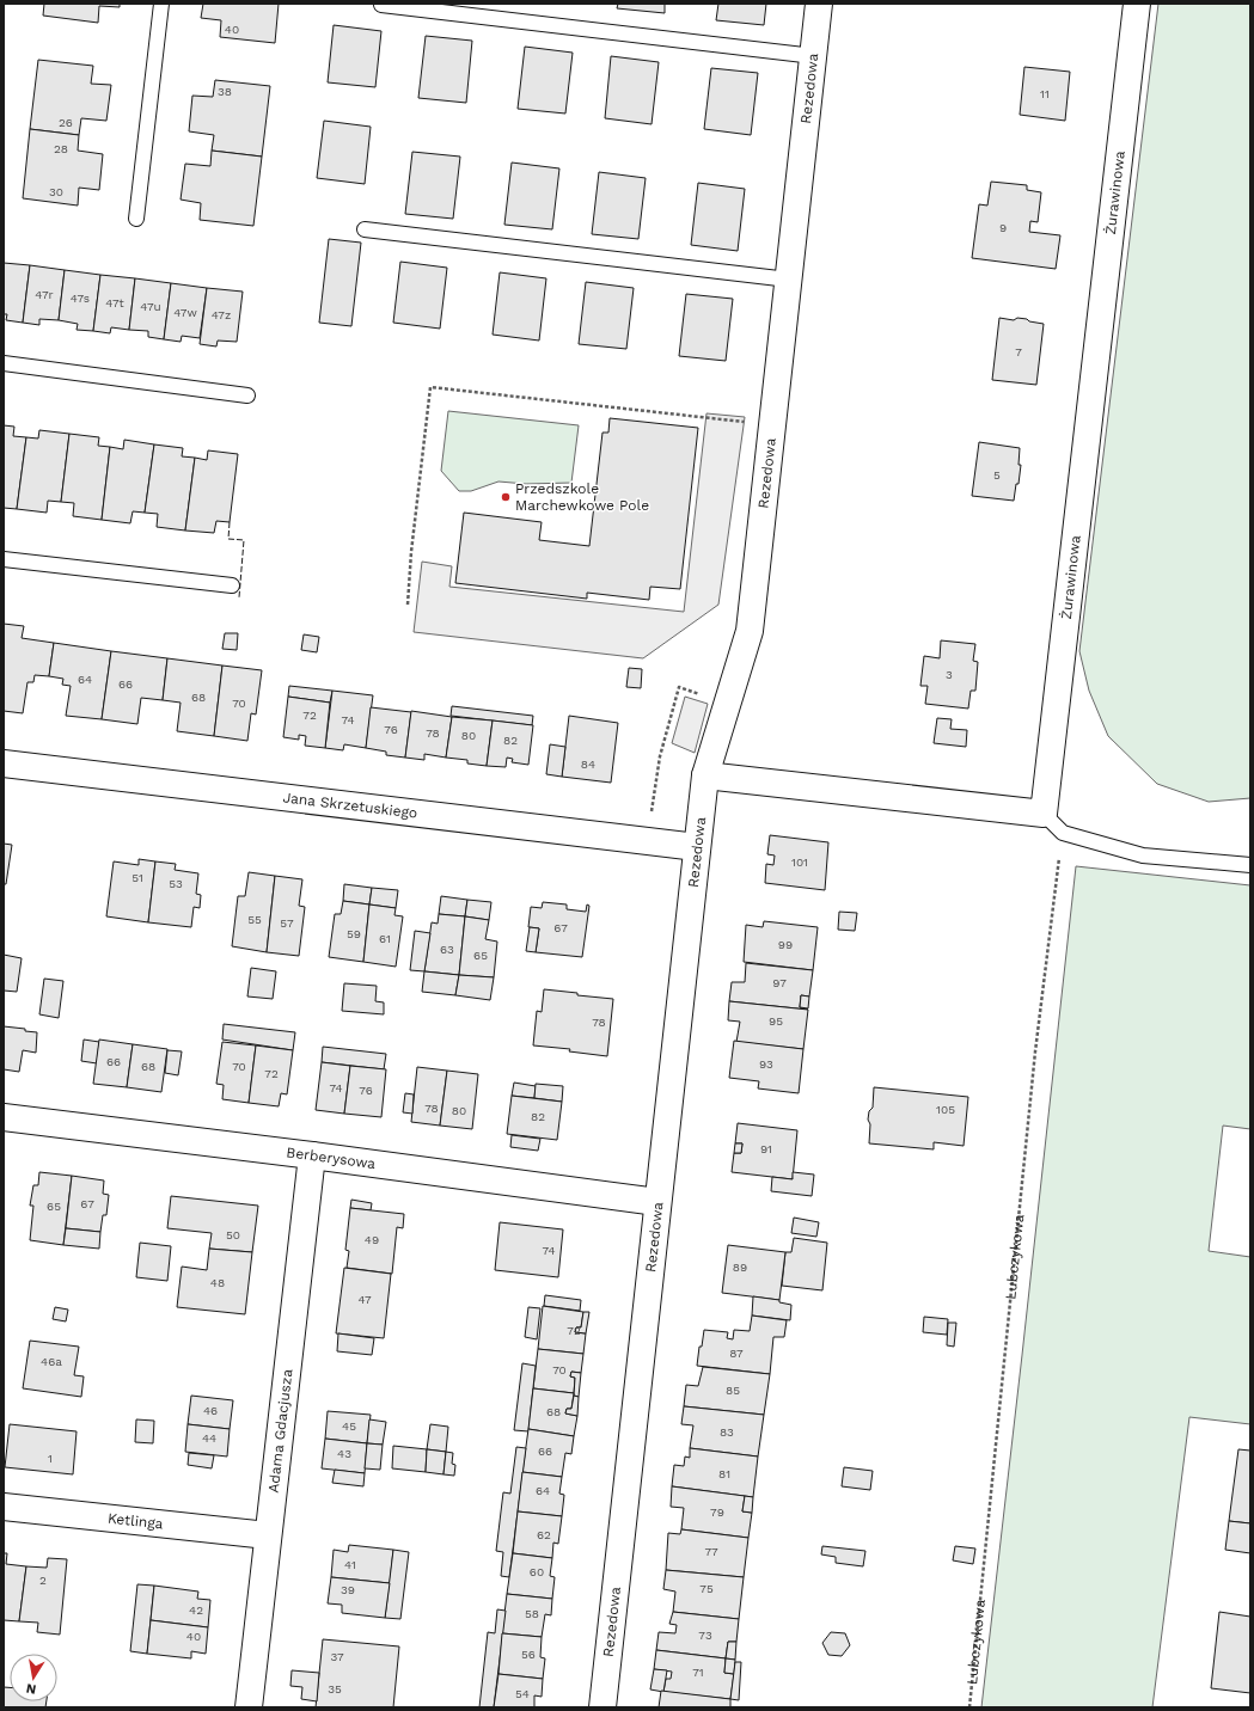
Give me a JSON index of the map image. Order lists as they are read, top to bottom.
{
  "streets": {
    "street": [
      "Rezedowa",
      "Żurawinowa",
      "Jana Skrzetuskiego",
      "Berberysowa",
      "Adama Gdacjusza",
      "Ketlinga"
    ],
    "path": ["Lubczykowa"]
  },
  "crossings": [
    ["Rezedowa", "Jana Skrzetuskiego"],
    ["Rezedowa", "Berberysowa"],
    ["Berberysowa", "Adama Gdacjusza"],
    ["Adama Gdacjusza", "Ketlinga"]
  ],
  "places": ["Przedszkole Marchewkowe Pole"],
  "house_numbers": [
    "40",
    "38",
    "11",
    "26",
    "28",
    "30",
    "9",
    "47r",
    "47s",
    "47t",
    "47u",
    "47w",
    "47z",
    "7",
    "5",
    "3",
    "64",
    "66",
    "68",
    "70",
    "72",
    "74",
    "76",
    "78",
    "80",
    "82",
    "84",
    "101",
    "51",
    "53",
    "55",
    "57",
    "67",
    "59",
    "61",
    "99",
    "63",
    "65",
    "97",
    "95",
    "78",
    "66",
    "93",
    "68",
    "70",
    "72",
    "74",
    "76",
    "78",
    "105",
    "80",
    "82",
    "91",
    "67",
    "65",
    "50",
    "49",
    "74",
    "89",
    "48",
    "47",
    "72",
    "87",
    "46a",
    "70",
    "85",
    "46",
    "68",
    "45",
    "83",
    "44",
    "66",
    "43",
    "1",
    "81",
    "64",
    "79",
    "62",
    "77",
    "41",
    "60",
    "2",
    "75",
    "39",
    "42",
    "58",
    "73",
    "40",
    "56",
    "37",
    "71",
    "35",
    "54"
  ],
  "north": "bottom"
}
